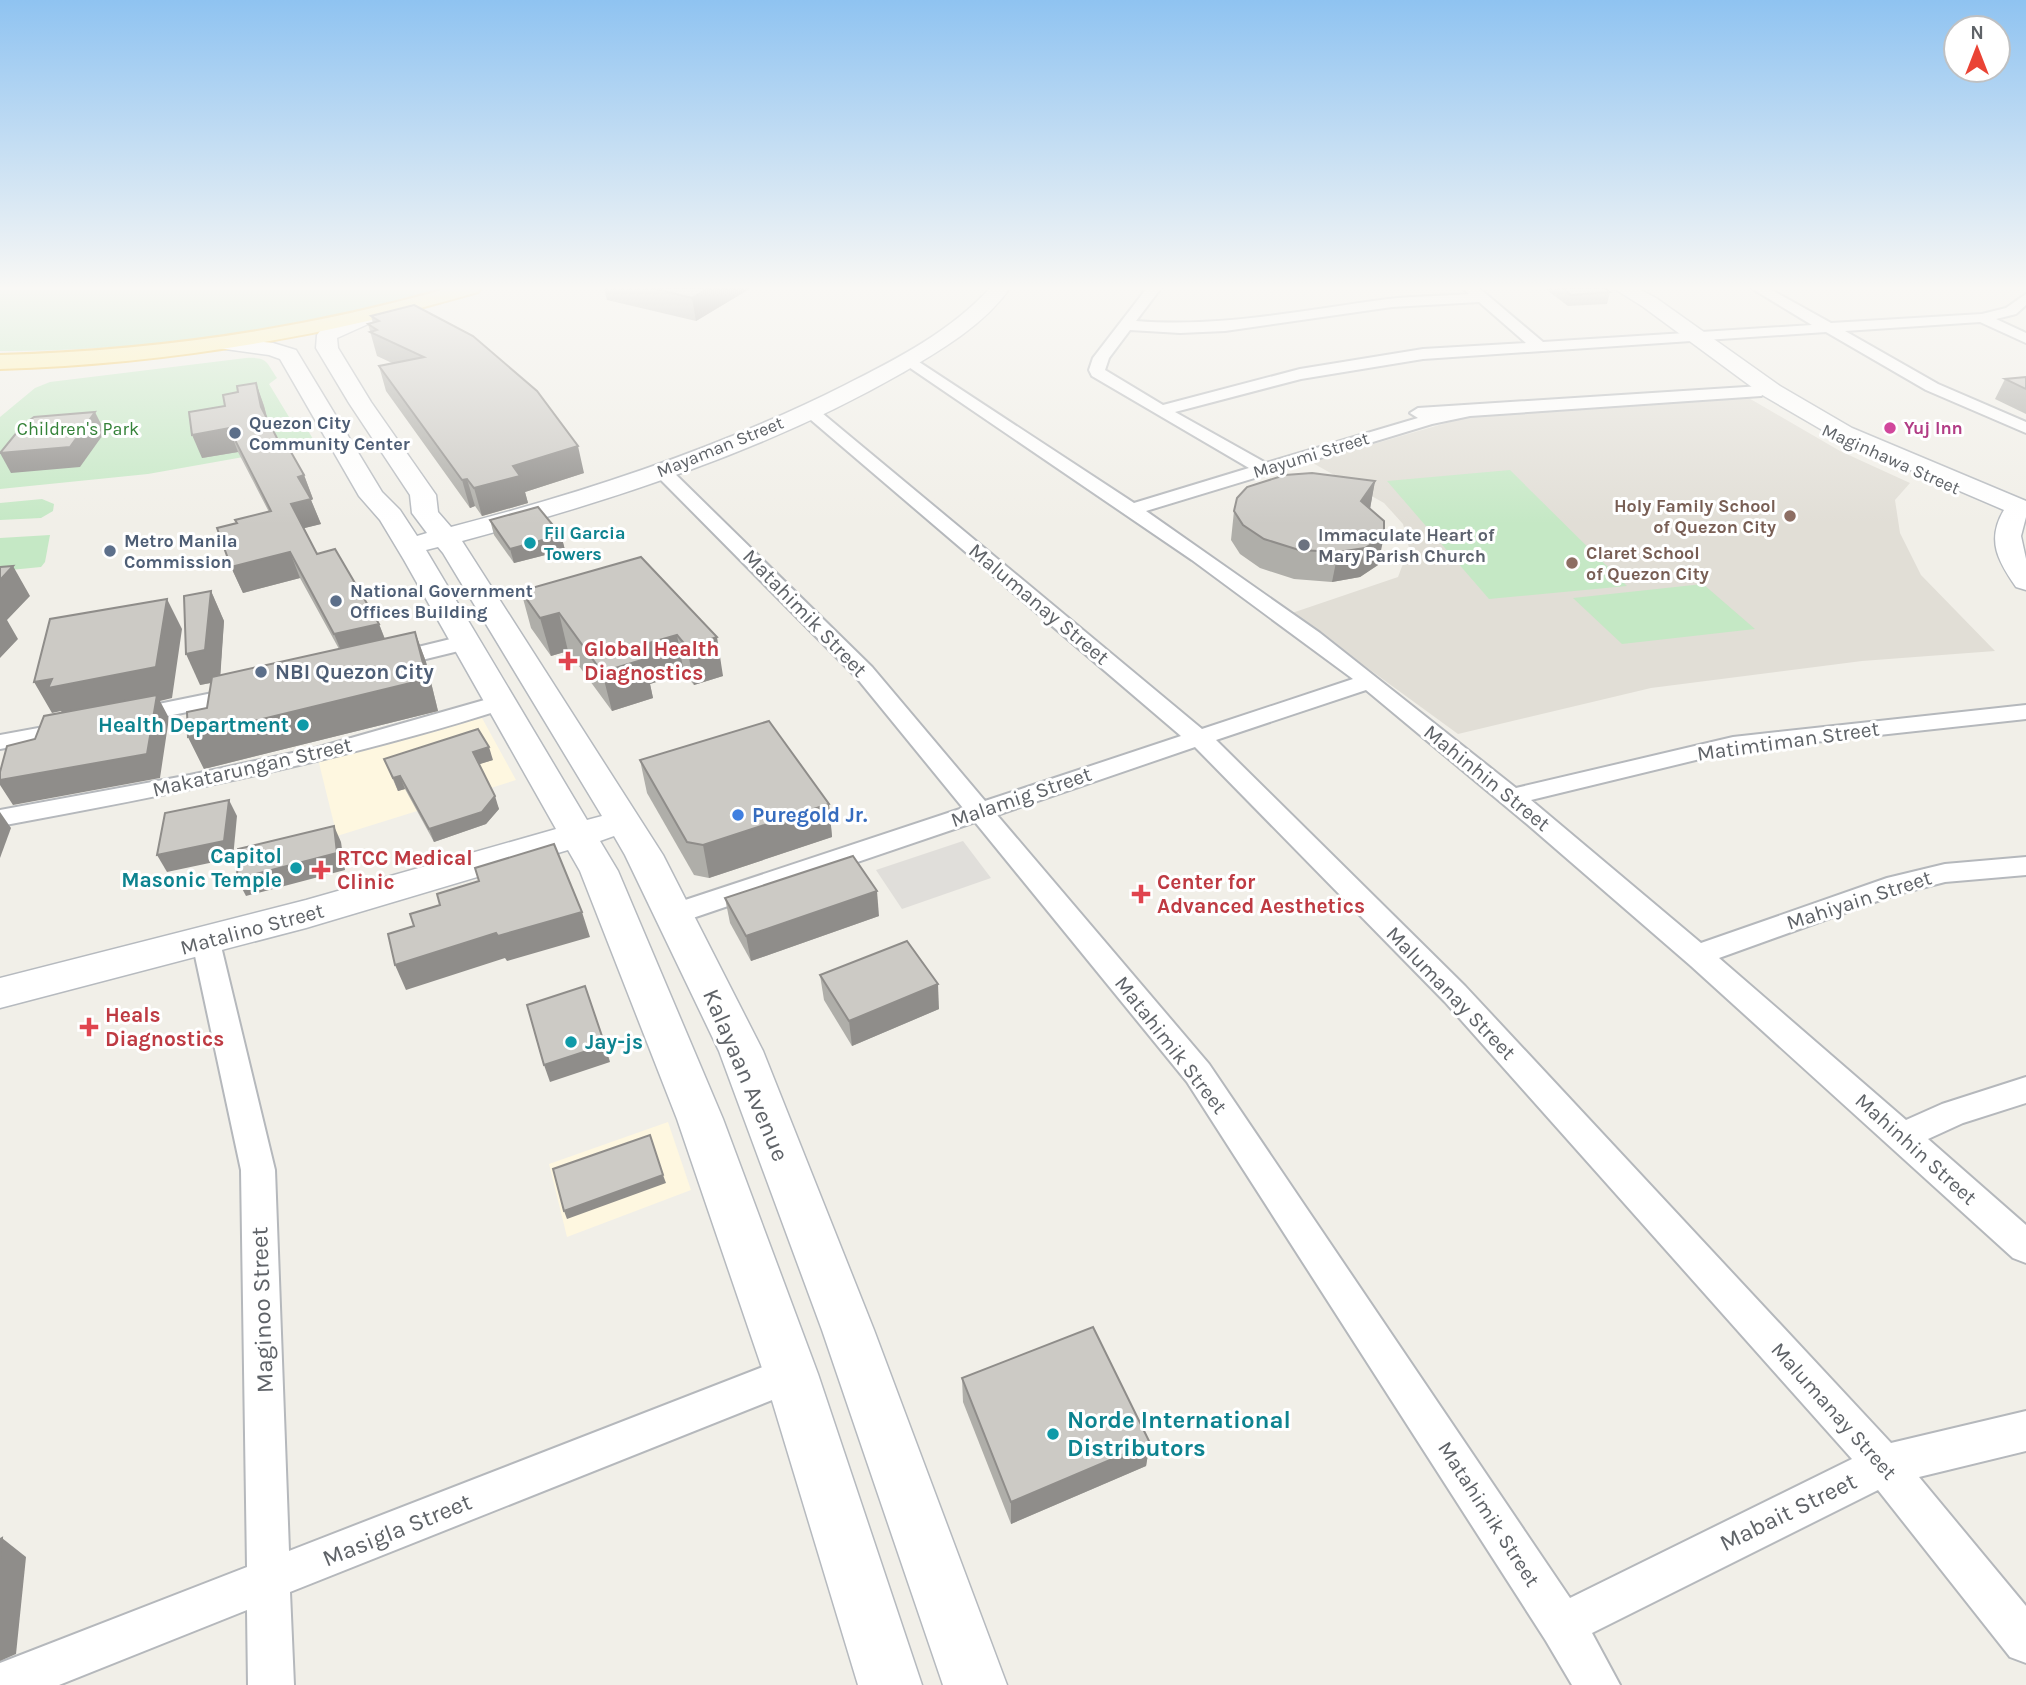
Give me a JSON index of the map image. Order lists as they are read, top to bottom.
{
  "streets": {
    "main road": [
      "Mayaman Street",
      "Maginhawa Street",
      "Matalino Street",
      "Kalayaan Avenue"
    ],
    "street": [
      "Mayumi Street",
      "Malumanay Street",
      "Matahimik Street",
      "Matimtiman Street",
      "Makatarungan Street",
      "Mahinhin Street",
      "Malamig Street",
      "Mahiyain Street",
      "Maginoo Street",
      "Mabait Street",
      "Masigla Street"
    ]
  },
  "crossings": [
    ["Mayaman Street", "Malumanay Street"],
    ["Mayaman Street", "Matahimik Street"],
    ["Mayaman Street", "Kalayaan Avenue"],
    ["Mayumi Street", "Maginhawa Street"],
    ["Mayumi Street", "Mahinhin Street"],
    ["Malumanay Street", "Malamig Street"],
    ["Malumanay Street", "Mabait Street"],
    ["Matahimik Street", "Malamig Street"],
    ["Matahimik Street", "Mabait Street"],
    ["Matimtiman Street", "Mahinhin Street"],
    ["Makatarungan Street", "Kalayaan Avenue"],
    ["Mahinhin Street", "Malamig Street"],
    ["Mahinhin Street", "Mahiyain Street"],
    ["Malamig Street", "Kalayaan Avenue"],
    ["Matalino Street", "Kalayaan Avenue"],
    ["Matalino Street", "Maginoo Street"],
    ["Kalayaan Avenue", "Masigla Street"],
    ["Maginoo Street", "Masigla Street"]
  ],
  "parks": ["Children's Park"],
  "places": {
    "other": [
      "Yuj Inn",
      "Quezon City Community Center",
      "Holy Family School of Quezon City",
      "Fil Garcia Towers",
      "Immaculate Heart of Mary Parish Church",
      "Metro Manila Commission",
      "Claret School of Quezon City",
      "National Government Offices Building",
      "NBI Quezon City",
      "Health Department",
      "Puregold Jr.",
      "Capitol Masonic Temple",
      "Jay-js",
      "Norde International Distributors"
    ],
    "health": [
      "Global Health Diagnostics",
      "RTCC Medical Clinic",
      "Center for Advanced Aesthetics",
      "Heals Diagnostics"
    ]
  },
  "north": "top"
}
